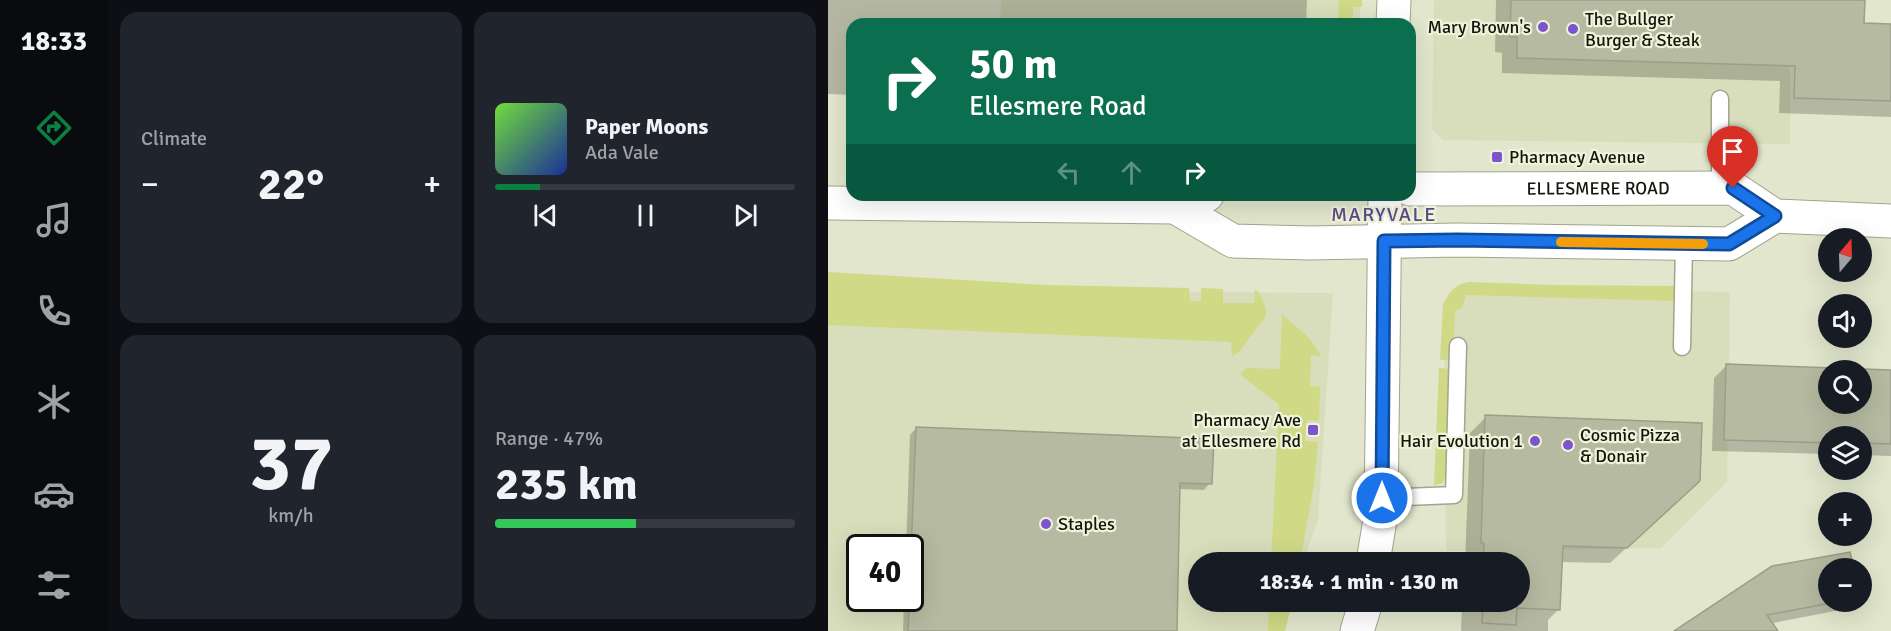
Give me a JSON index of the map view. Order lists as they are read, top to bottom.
{
  "streets": {
    "main road": ["ELLESMERE ROAD"]
  },
  "districts": ["MARYVALE"],
  "places": {
    "other": [
      "Mary Brown's",
      "The Bullger Burger & Steak",
      "Hair Evolution 1",
      "Cosmic Pizza & Donair",
      "Staples"
    ],
    "transit": ["Pharmacy Avenue", "Pharmacy Ave at Ellesmere Rd"]
  },
  "north": "top",
  "page": {
    "tabs": "18:33",
    "tile": [
      "Climate",
      ["37", "km/h"],
      ["Range · 47%", "235 km"]
    ],
    "turn": ["50 m", "Ellesmere Road"],
    "song": ["Paper Moons", "Ada Vale"],
    "heat": ["−", "22°", "+"],
    "map_buttons": ["+", "−"],
    "limit": "40",
    "trip": "18:34 · 1 min · 130 m"
  }
}
